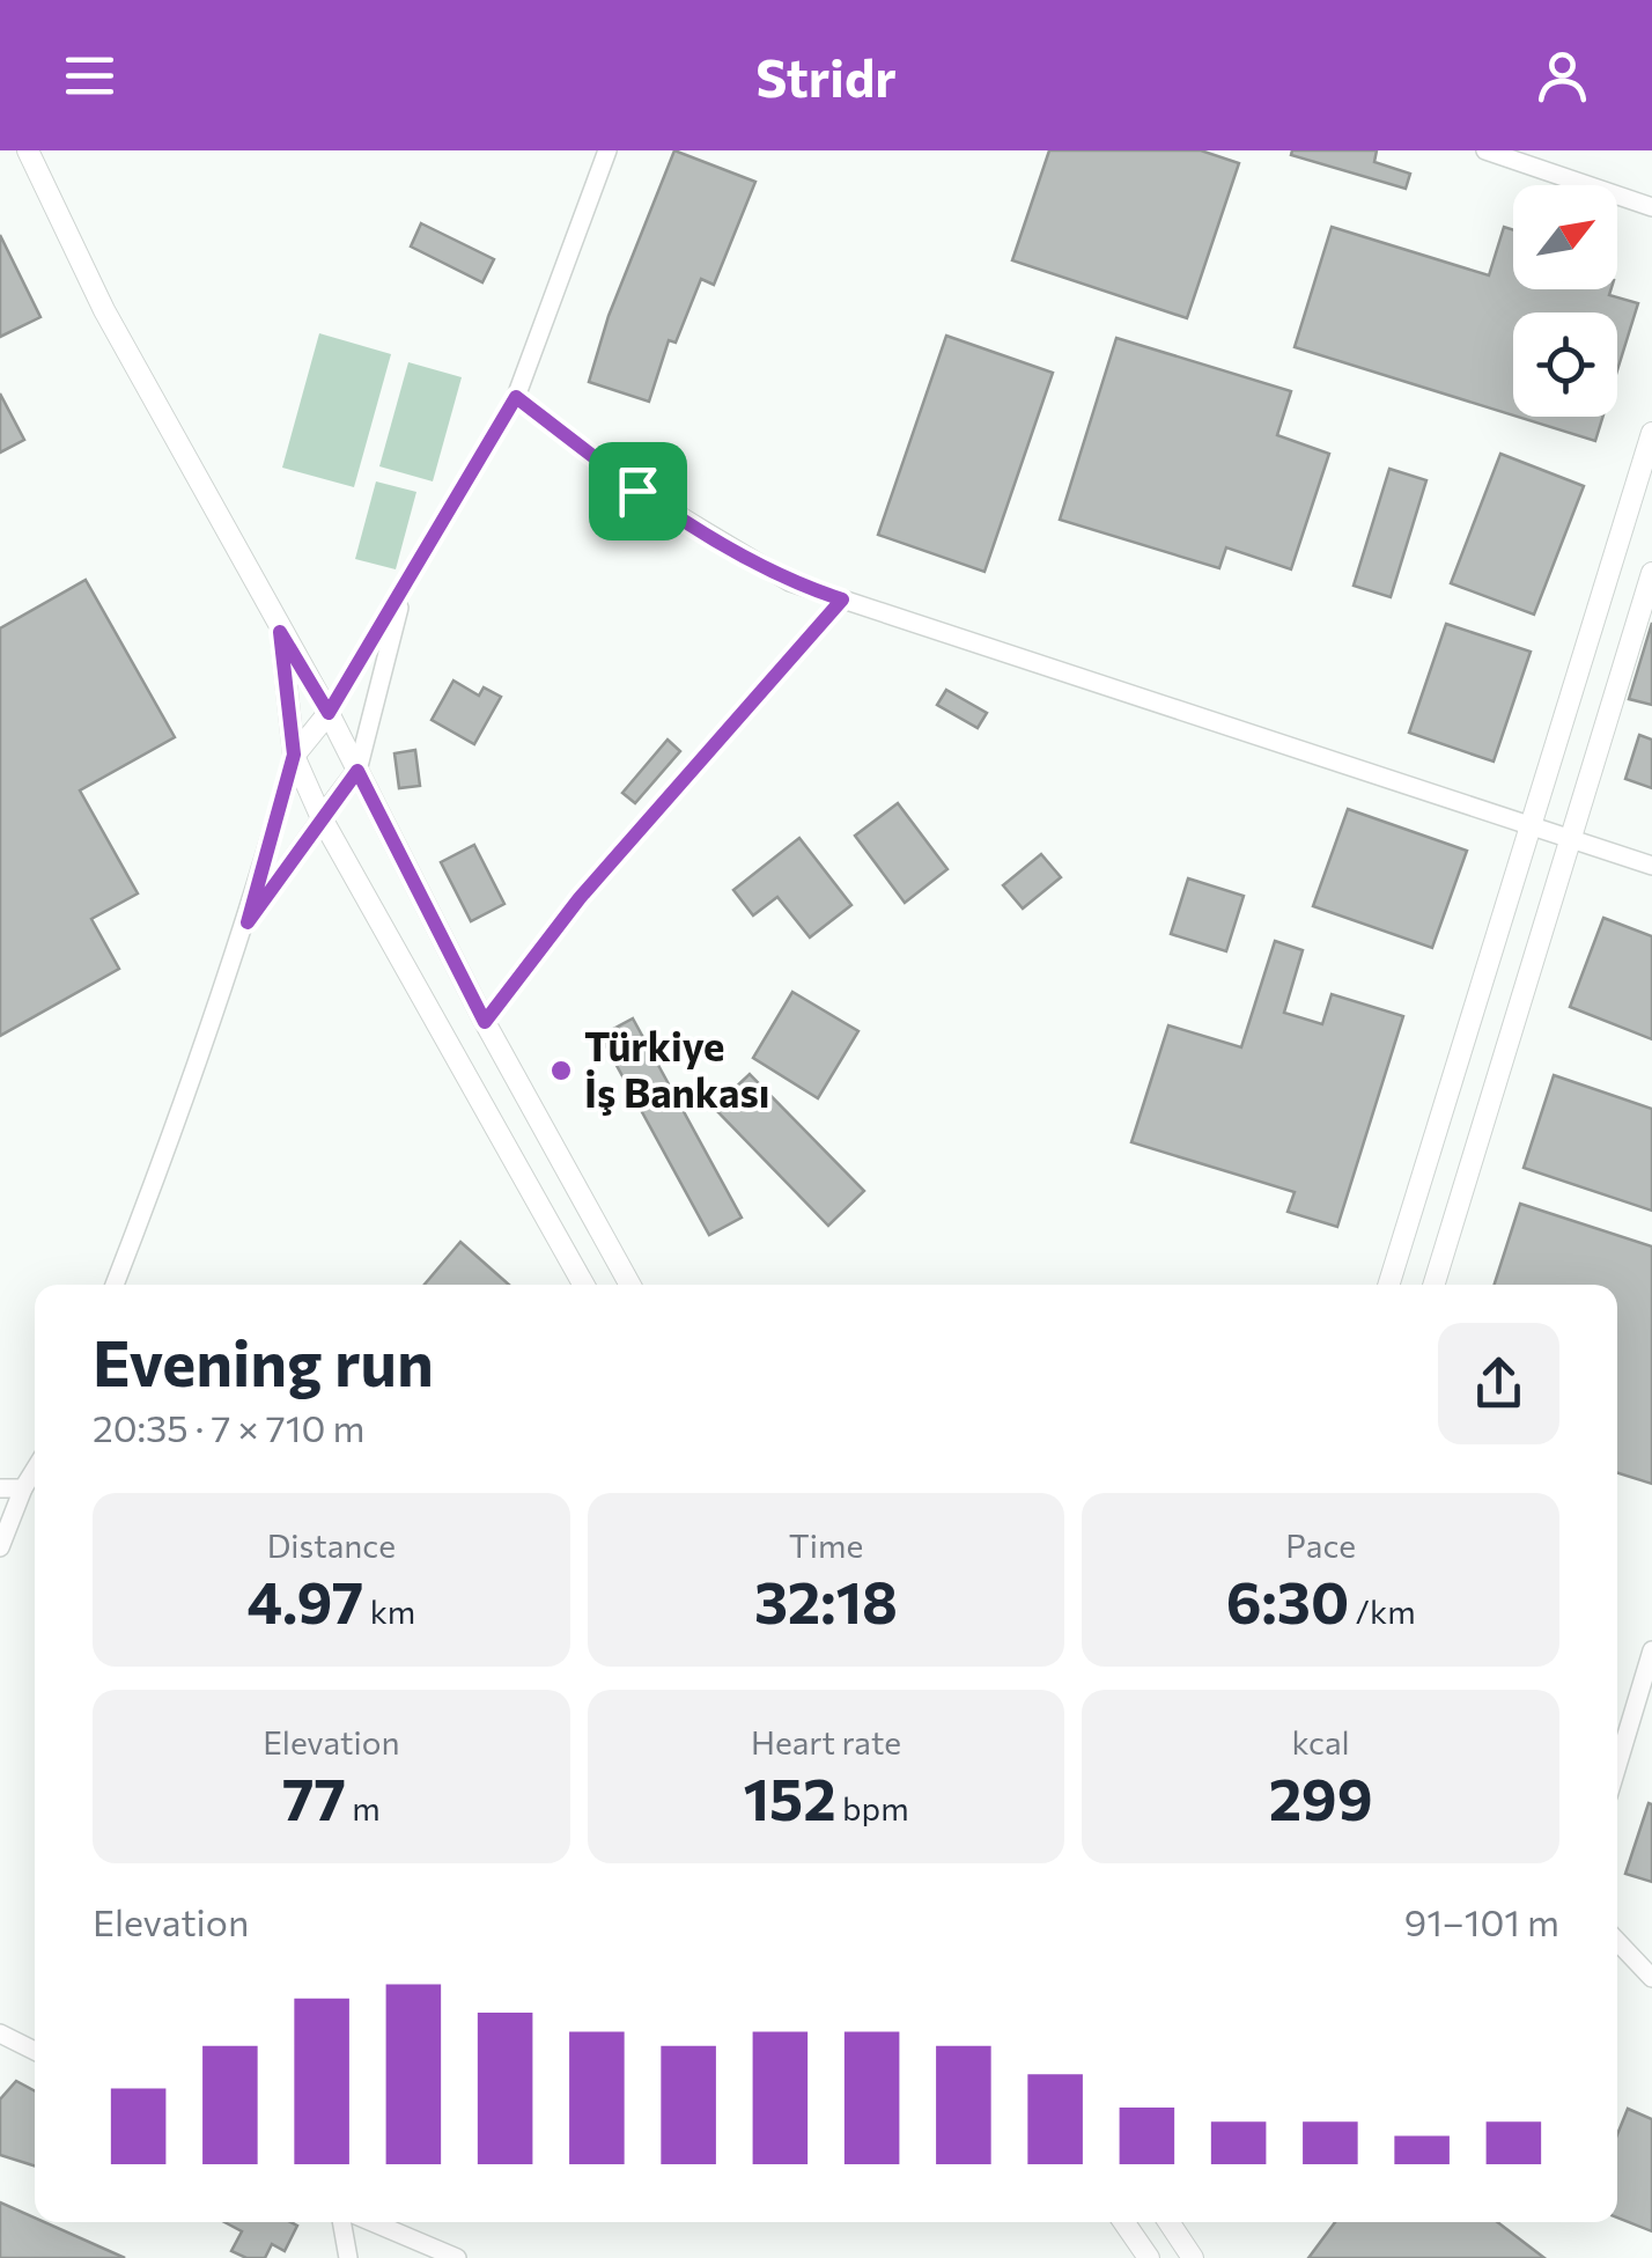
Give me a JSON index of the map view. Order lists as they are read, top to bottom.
{
  "places": ["Türkiye İş Bankası"],
  "north": "top right",
  "page": {
    "header": "Stridr",
    "heading": ["Evening run", "20:35 · 7 × 710 m"],
    "stats": [
      ["Distance", "4.97 km"],
      ["Time", "32:18"],
      ["Pace", "6:30 /km"],
      ["Elevation", "77 m"],
      ["Heart rate", "152 bpm"],
      ["kcal", "299"]
    ],
    "chart": ["Elevation", "91–101 m"]
  }
}
